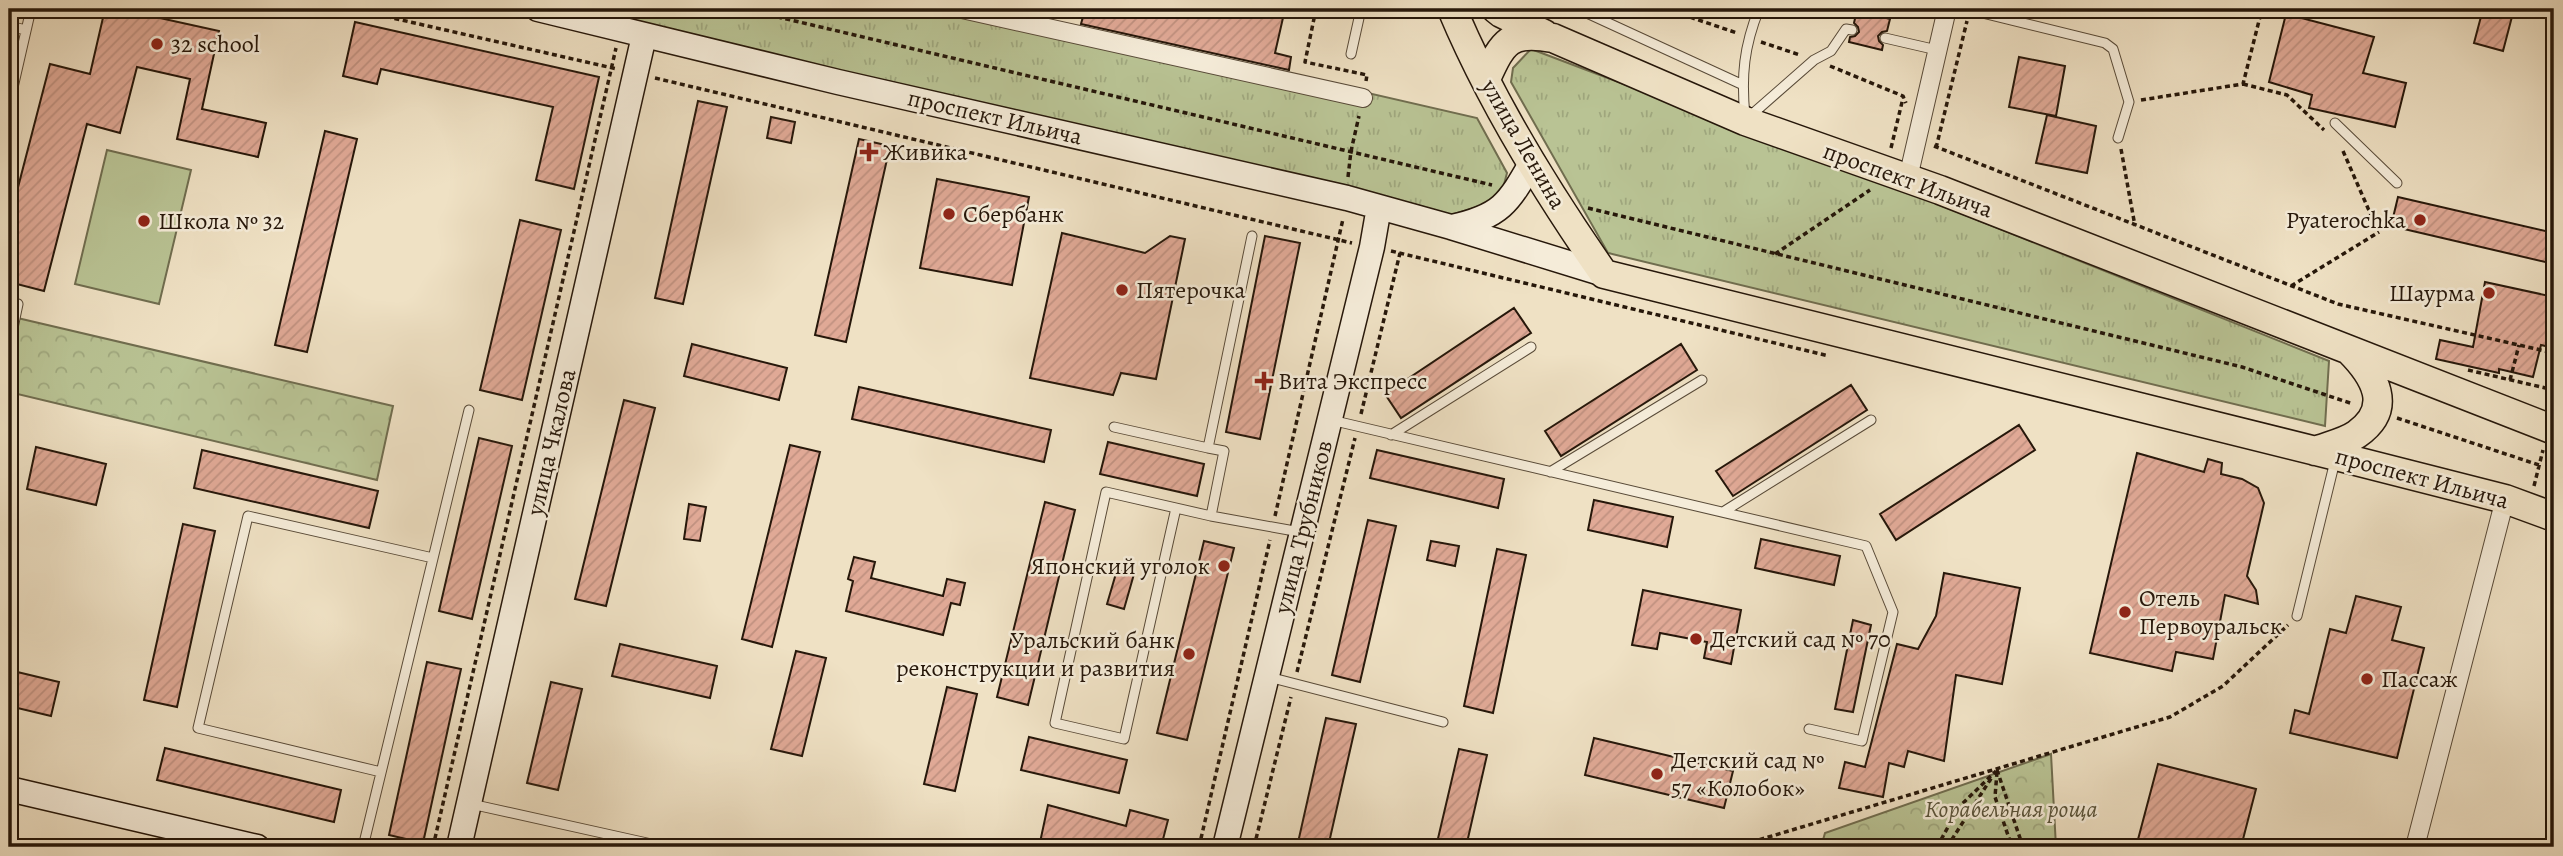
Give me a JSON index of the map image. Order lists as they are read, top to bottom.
{
  "streets": {
    "main road": ["проспект Ильича", "улица Ленина"],
    "street": ["улица Чкалова", "улица Трубников"]
  },
  "crossings": [
    ["проспект Ильича", "улица Ленина"],
    ["проспект Ильича", "улица Чкалова"],
    ["проспект Ильича", "улица Трубников"]
  ],
  "parks": ["Корабельная роща"],
  "places": {
    "other": [
      "32 school",
      "Сбербанк",
      "Pyaterochka",
      "Школа № 32",
      "Пятерочка",
      "Шаурма",
      "Японский уголок",
      "Отель Первоуральск",
      "Детский сад № 70",
      "Уральский банк реконструкции и развития",
      "Пассаж",
      "Детский сад № 57 «Колобок»"
    ],
    "health": ["Живика", "Вита Экспресс"]
  }
}
